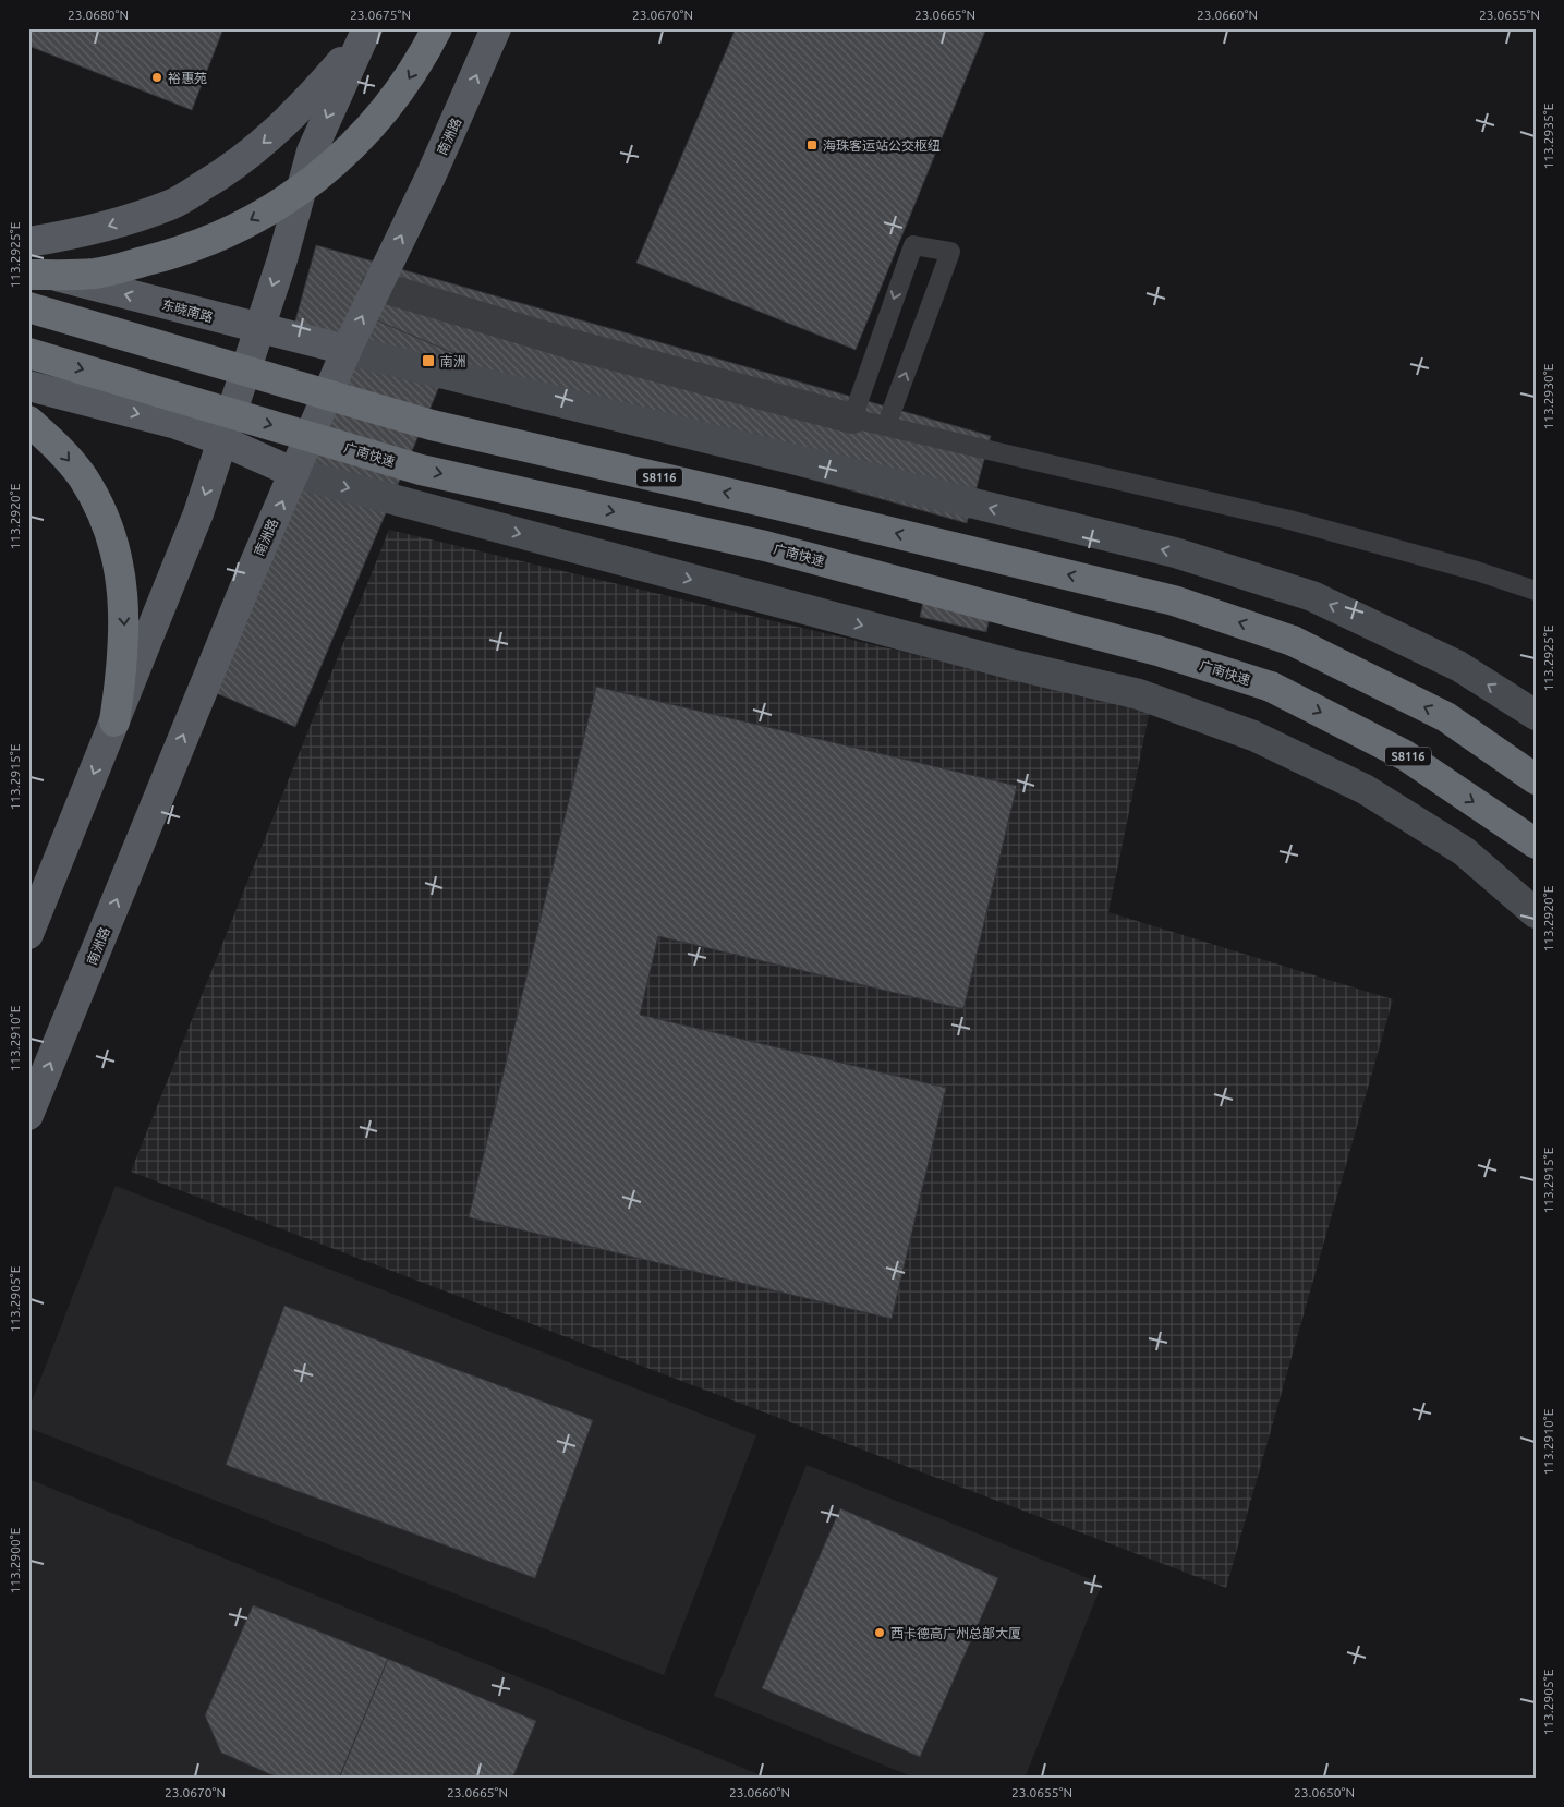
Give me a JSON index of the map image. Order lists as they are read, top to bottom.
{
  "streets": {
    "highway": ["广南快速", "S8116"],
    "main road": ["南洲路", "东晓南路"]
  },
  "crossings": [
    ["南洲路", "东晓南路"]
  ],
  "places": {
    "other": ["裕惠苑", "西卡德高广州总部大厦"],
    "transit": ["海珠客运站公交枢纽", "南洲"]
  },
  "coordinates": [
    "23.0680°N",
    "23.0675°N",
    "23.0670°N",
    "23.0665°N",
    "23.0660°N",
    "23.0655°N",
    "113.2935°E",
    "113.2925°E",
    "113.2930°E",
    "113.2920°E",
    "113.2915°E",
    "113.2910°E",
    "113.2905°E",
    "113.2900°E",
    "23.0650°N"
  ]
}
